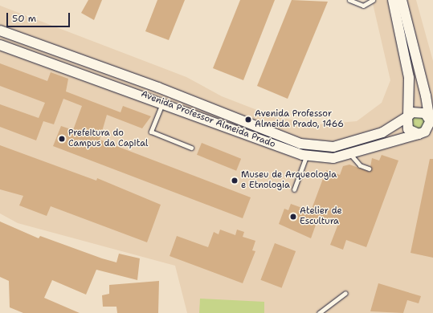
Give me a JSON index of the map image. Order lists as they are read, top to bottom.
{
  "streets": {
    "street": ["Avenida Professor Almeida Prado"]
  },
  "places": [
    "Avenida Professor Almeida Prado, 1466",
    "Prefeitura do Campus da Capital",
    "Museu de Arqueologia e Etnologia",
    "Atelier de Escultura"
  ],
  "scale_bar": "50 m"
}
